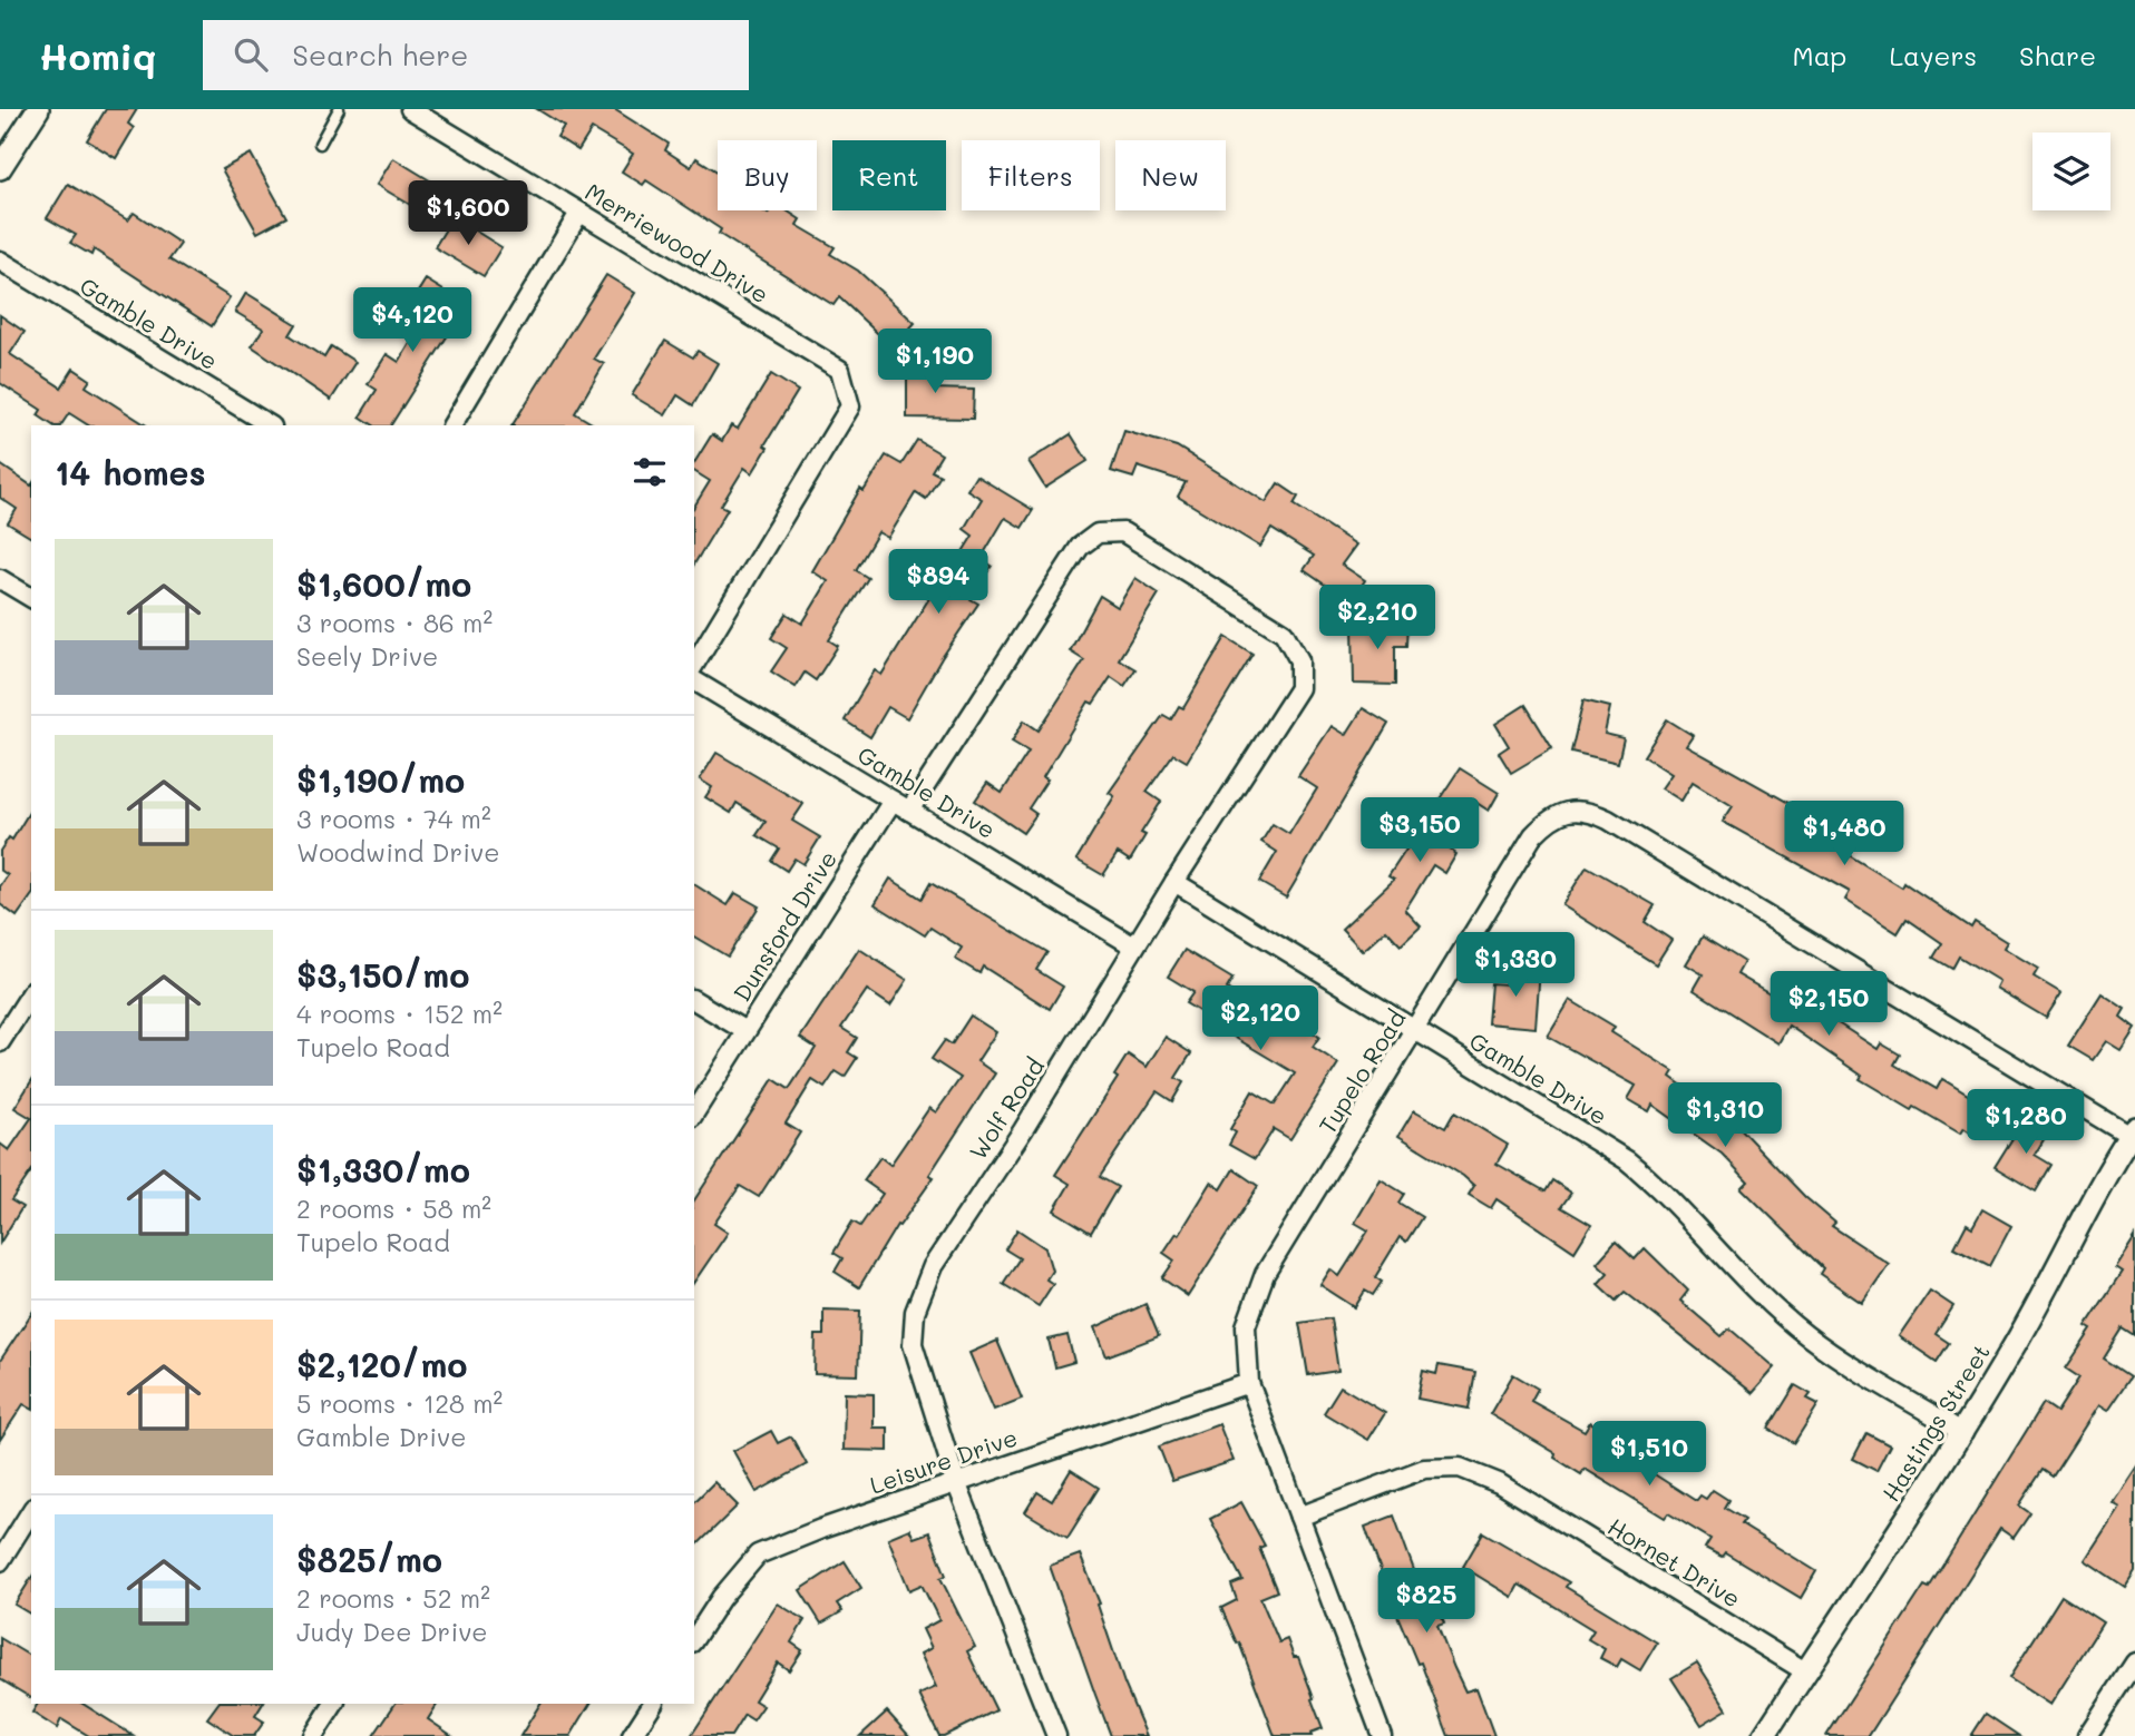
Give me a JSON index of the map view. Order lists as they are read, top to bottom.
{
  "streets": {
    "street": [
      "Merriewood Drive",
      "Gamble Drive",
      "Dunsford Drive",
      "Tupelo Road",
      "Wolf Road",
      "Hastings Street",
      "Leisure Drive",
      "Hornet Drive"
    ]
  },
  "crossings": [
    ["Gamble Drive", "Dunsford Drive"],
    ["Gamble Drive", "Tupelo Road"],
    ["Gamble Drive", "Wolf Road"],
    ["Gamble Drive", "Hastings Street"],
    ["Tupelo Road", "Hastings Street"],
    ["Tupelo Road", "Leisure Drive"],
    ["Tupelo Road", "Hornet Drive"],
    ["Wolf Road", "Leisure Drive"],
    ["Hastings Street", "Hornet Drive"]
  ],
  "page": {
    "header": "Homiq",
    "search": "Search here",
    "nav": ["Map", "Layers", "Share"],
    "chip": [
      "Buy",
      "Rent",
      "Filters",
      "New"
    ],
    "price": [
      "$1,600",
      "$4,120",
      "$1,190",
      "$894",
      "$2,210",
      "$3,150",
      "$1,480",
      "$1,330",
      "$2,150",
      "$2,120",
      "$1,310",
      "$1,280",
      "$1,510",
      "$825"
    ],
    "heading": "14 homes",
    "list": [
      {
        "name": "$1,600/mo",
        "note": "3 rooms · 86 m² · Seely Drive"
      },
      {
        "name": "$1,190/mo",
        "note": "3 rooms · 74 m² · Woodwind Drive"
      },
      {
        "name": "$3,150/mo",
        "note": "4 rooms · 152 m² · Tupelo Road"
      },
      {
        "name": "$1,330/mo",
        "note": "2 rooms · 58 m² · Tupelo Road"
      },
      {
        "name": "$2,120/mo",
        "note": "5 rooms · 128 m² · Gamble Drive"
      },
      {
        "name": "$825/mo",
        "note": "2 rooms · 52 m² · Judy Dee Drive"
      }
    ]
  }
}
